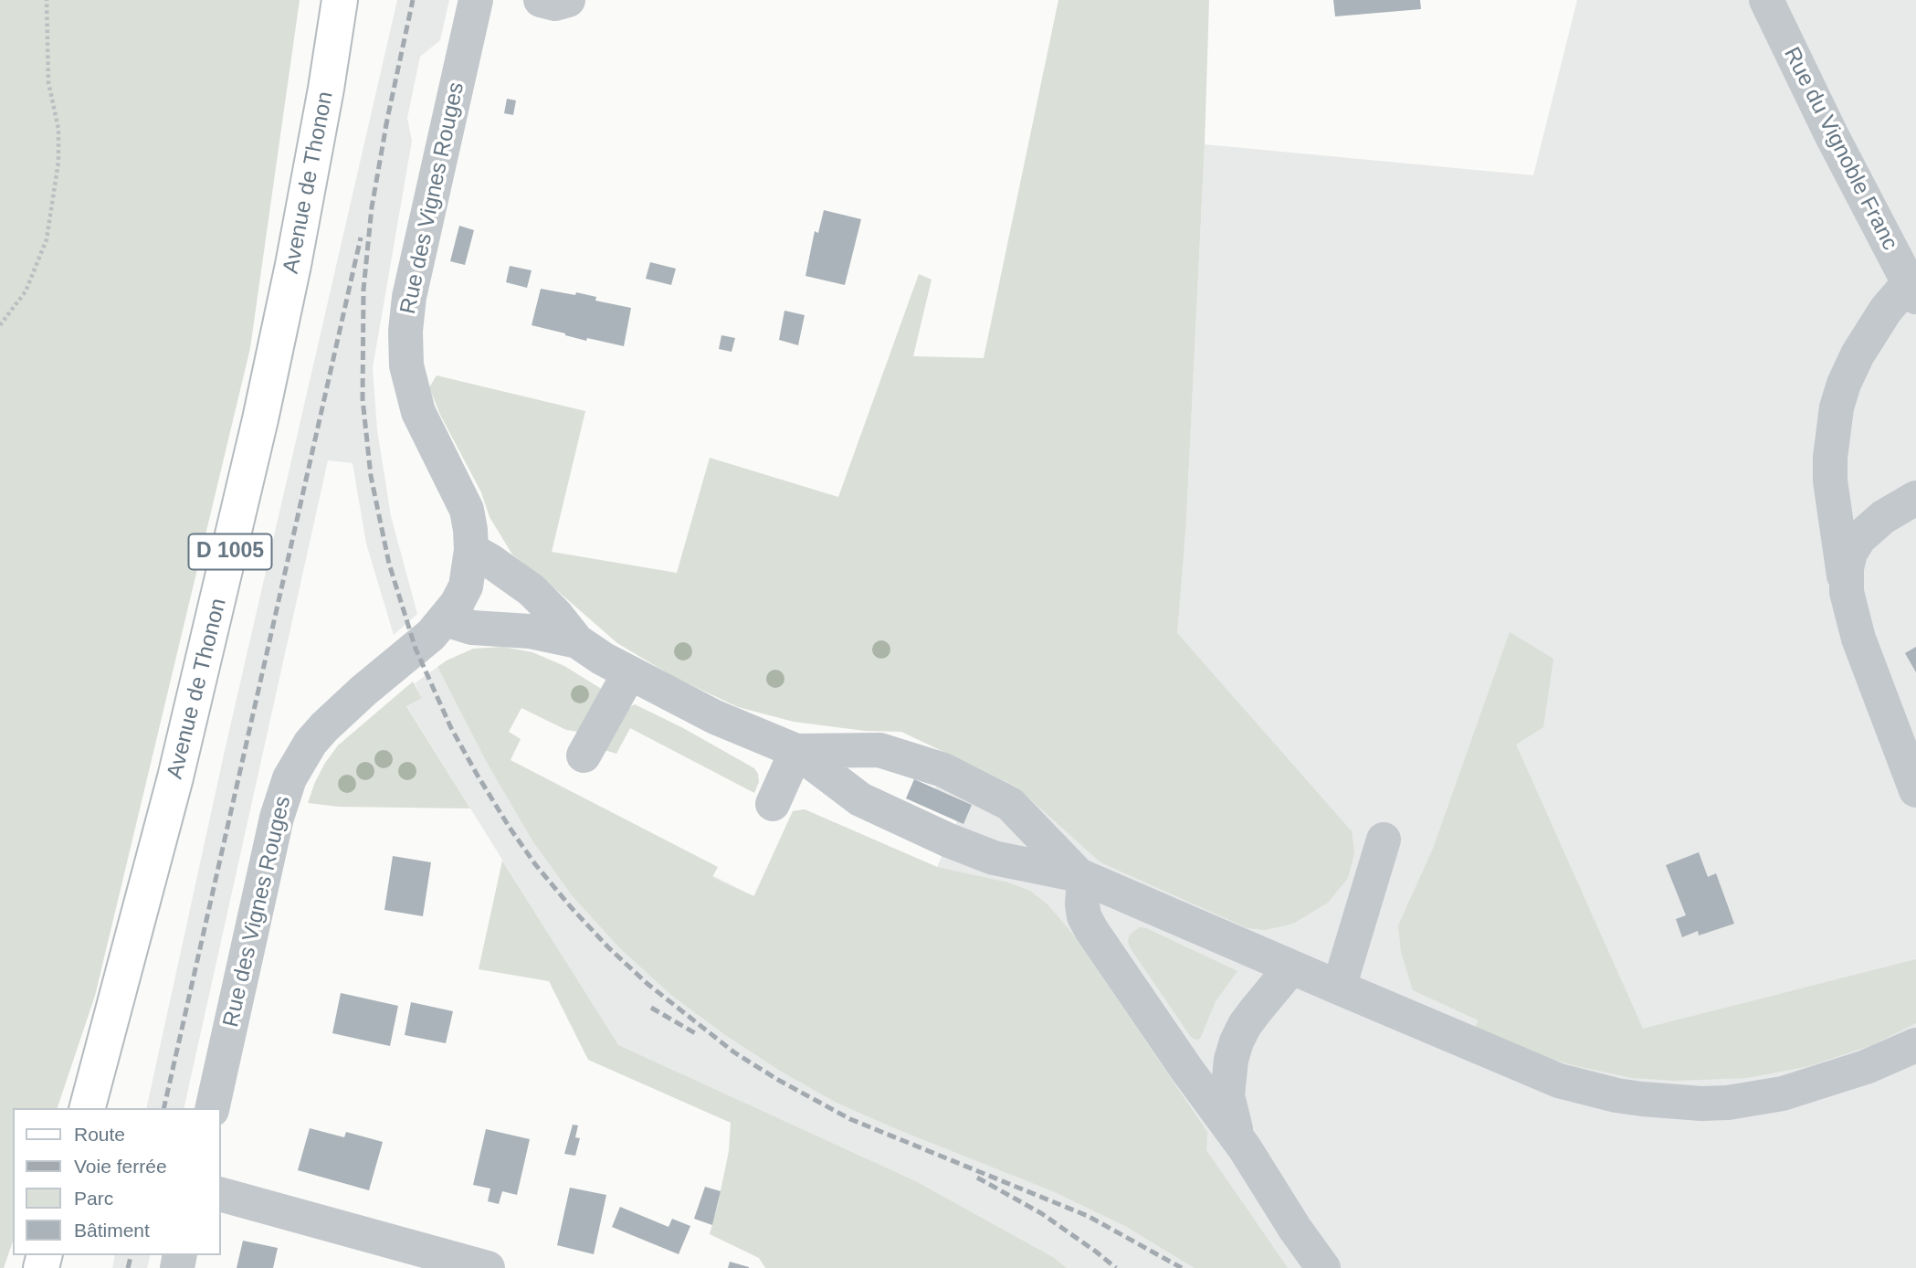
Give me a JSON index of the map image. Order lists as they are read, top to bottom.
{
  "streets": {
    "main road": ["Avenue de Thonon", "D 1005"],
    "street": ["Rue du Vignoble Franc", "Rue des Vignes Rouges"]
  },
  "legend": [
    "Route",
    "Voie ferrée",
    "Parc",
    "Bâtiment"
  ]
}
